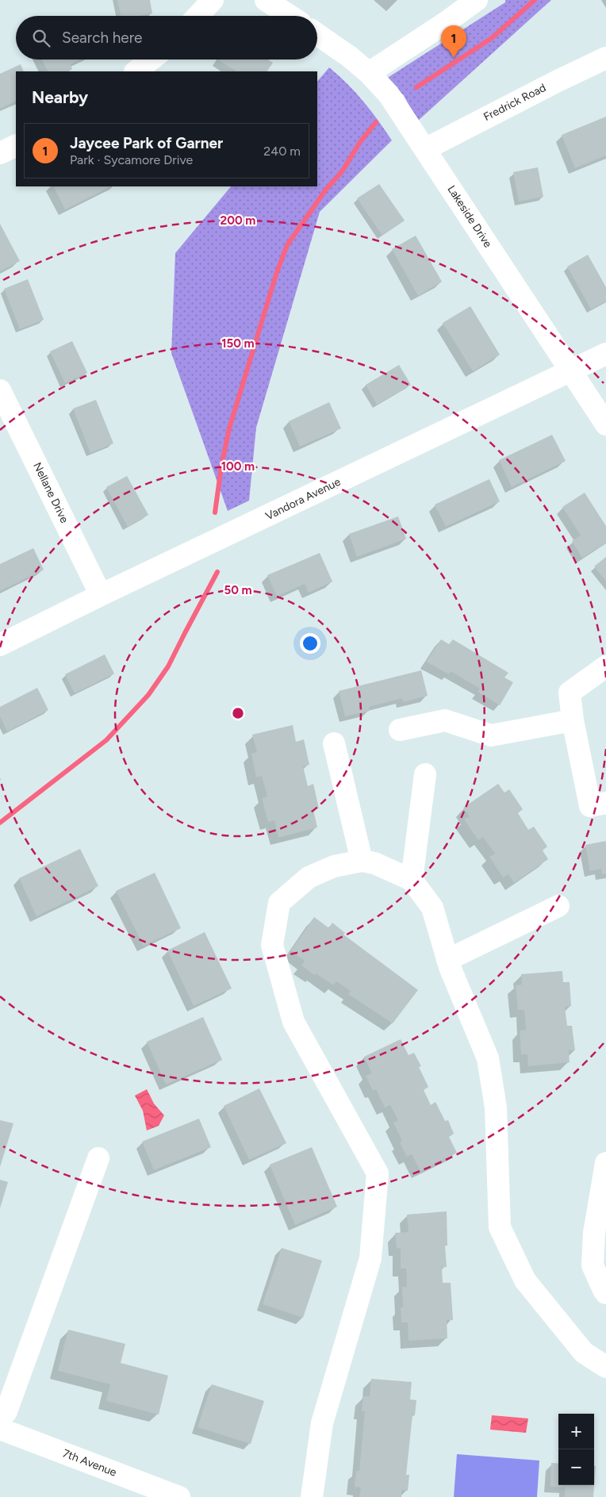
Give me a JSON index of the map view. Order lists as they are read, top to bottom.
{
  "streets": {
    "street": [
      "Fredrick Road",
      "Lakeside Drive",
      "Nellane Drive",
      "Vandora Avenue",
      "7th Avenue"
    ]
  },
  "crossings": [
    ["Fredrick Road", "Lakeside Drive"],
    ["Lakeside Drive", "Vandora Avenue"],
    ["Nellane Drive", "Vandora Avenue"]
  ],
  "page": {
    "search": "Search here",
    "pins": "1",
    "heading": "Nearby",
    "list": [
      {
        "mark": "1",
        "name": "Jaycee Park of Garner",
        "note": "Park · Sycamore Drive",
        "value": "240 m"
      }
    ],
    "map_buttons": ["+", "−"]
  },
  "rings": [
    "200 m",
    "150 m",
    "100 m",
    "50 m"
  ]
}
